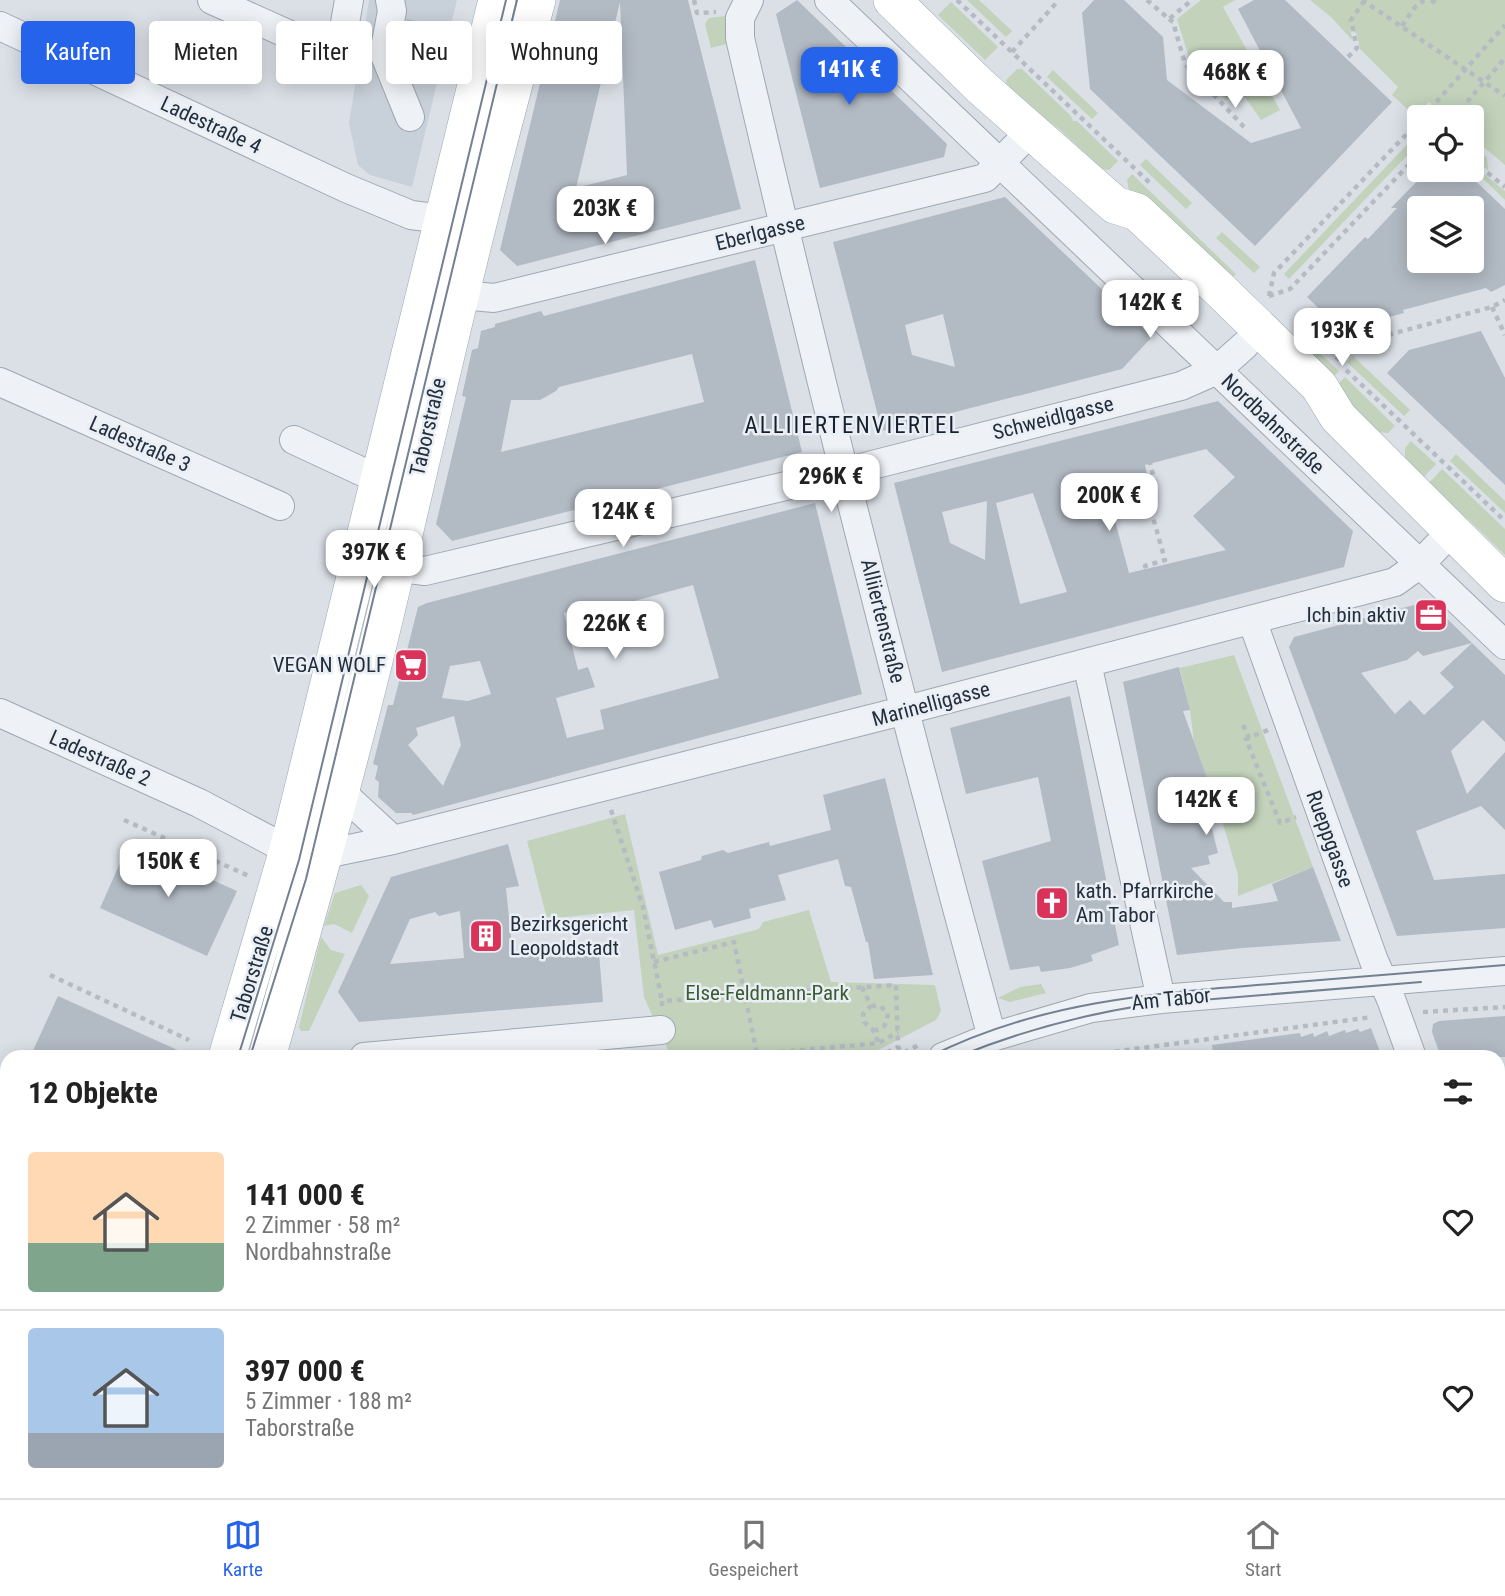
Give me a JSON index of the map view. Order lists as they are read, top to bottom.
{
  "streets": {
    "main road": ["Nordbahnstraße", "Taborstraße"],
    "street": [
      "Ladestraße 4",
      "Eberlgasse",
      "Schweidlgasse",
      "Ladestraße 3",
      "Alliiertenstraße",
      "Marinelligasse",
      "Ladestraße 2",
      "Rueppgasse",
      "Am Tabor"
    ]
  },
  "crossings": [
    ["Ladestraße 4", "Taborstraße"],
    ["Eberlgasse", "Nordbahnstraße"],
    ["Eberlgasse", "Taborstraße"],
    ["Eberlgasse", "Alliiertenstraße"],
    ["Schweidlgasse", "Nordbahnstraße"],
    ["Schweidlgasse", "Taborstraße"],
    ["Schweidlgasse", "Alliiertenstraße"],
    ["Nordbahnstraße", "Marinelligasse"],
    ["Taborstraße", "Marinelligasse"],
    ["Taborstraße", "Ladestraße 2"],
    ["Alliiertenstraße", "Marinelligasse"],
    ["Alliiertenstraße", "Am Tabor"],
    ["Marinelligasse", "Ladestraße 2"],
    ["Marinelligasse", "Rueppgasse"],
    ["Rueppgasse", "Am Tabor"]
  ],
  "districts": ["ALLIIERTENVIERTEL"],
  "parks": ["Else-Feldmann-Park"],
  "places": {
    "office": ["Ich bin aktiv"],
    "supermarket": ["VEGAN WOLF"],
    "church": ["kath. Pfarrkirche Am Tabor"],
    "building": ["Bezirksgericht Leopoldstadt"]
  },
  "page": {
    "chip": [
      "Kaufen",
      "Mieten",
      "Filter",
      "Neu",
      "Wohnung"
    ],
    "price": [
      "141K €",
      "468K €",
      "203K €",
      "142K €",
      "193K €",
      "296K €",
      "200K €",
      "124K €",
      "397K €",
      "226K €",
      "142K €",
      "150K €"
    ],
    "heading": "12 Objekte",
    "list": [
      {
        "name": "141 000 €",
        "note": "2 Zimmer · 58 m² · Nordbahnstraße"
      },
      {
        "name": "397 000 €",
        "note": "5 Zimmer · 188 m² · Taborstraße"
      }
    ],
    "tabs": ["Karte", "Gespeichert", "Start"]
  }
}
